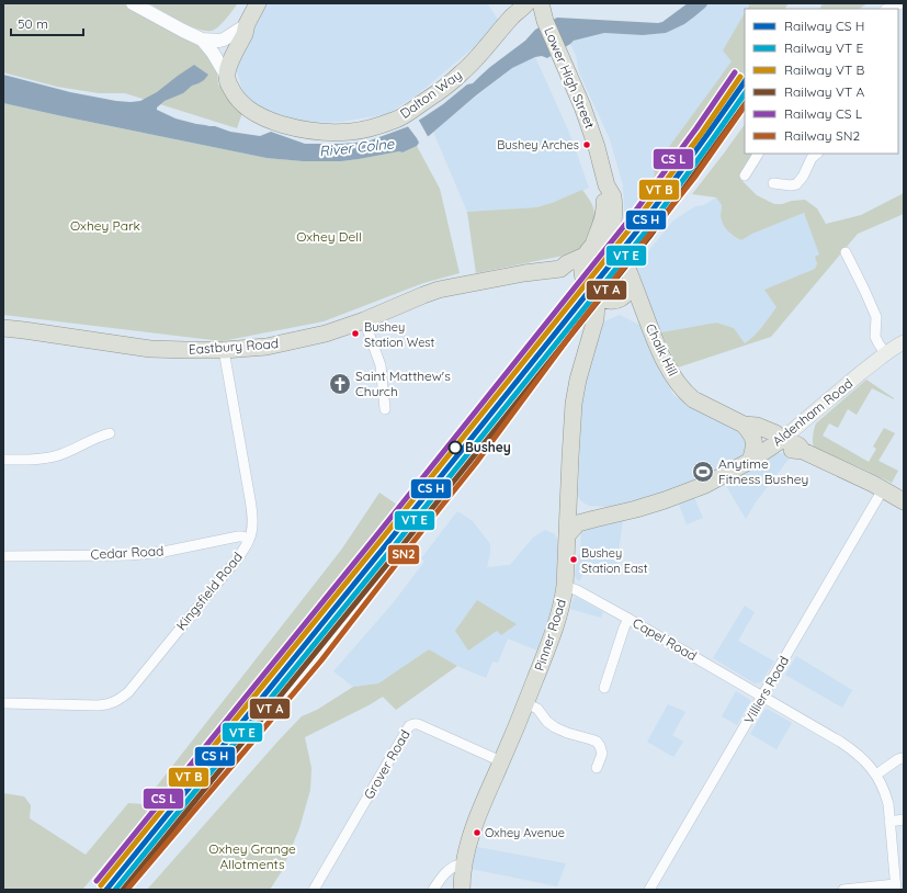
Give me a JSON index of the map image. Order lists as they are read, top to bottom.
{
  "streets": {
    "main road": [
      "Lower High Street",
      "Dalton Way",
      "Eastbury Road",
      "Chalk Hill",
      "Aldenham Road",
      "Pinner Road"
    ],
    "street": [
      "Cedar Road",
      "Kingsfield Road",
      "Capel Road",
      "Villiers Road",
      "Grover Road"
    ]
  },
  "crossings": [
    ["Lower High Street", "Dalton Way"],
    ["Lower High Street", "Eastbury Road"],
    ["Lower High Street", "Chalk Hill"],
    ["Lower High Street", "Pinner Road"],
    ["Eastbury Road", "Chalk Hill"],
    ["Eastbury Road", "Kingsfield Road"],
    ["Eastbury Road", "Pinner Road"],
    ["Chalk Hill", "Aldenham Road"],
    ["Chalk Hill", "Pinner Road"],
    ["Chalk Hill", "Villiers Road"],
    ["Aldenham Road", "Pinner Road"],
    ["Cedar Road", "Kingsfield Road"],
    ["Pinner Road", "Capel Road"],
    ["Pinner Road", "Grover Road"],
    ["Capel Road", "Villiers Road"]
  ],
  "water": ["River Colne"],
  "parks": ["Oxhey Park", "Oxhey Dell", "Oxhey Grange Allotments"],
  "places": {
    "other": [
      "Bushey Arches",
      "Bushey Station West",
      "Bushey",
      "Bushey Station East",
      "Oxhey Avenue"
    ],
    "church": ["Saint Matthew's Church"],
    "sports": ["Anytime Fitness Bushey"]
  },
  "lines": ["rail line SN2"],
  "legend": [
    "Railway CS H",
    "Railway VT E",
    "Railway VT B",
    "Railway VT A",
    "Railway CS L",
    "Railway SN2"
  ],
  "scale_bar": "50 m"
}
